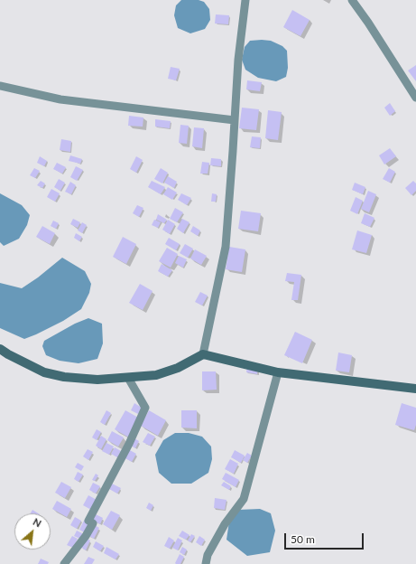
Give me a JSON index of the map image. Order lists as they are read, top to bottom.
{
  "scale_bar": "50 m",
  "north": "top right"
}
